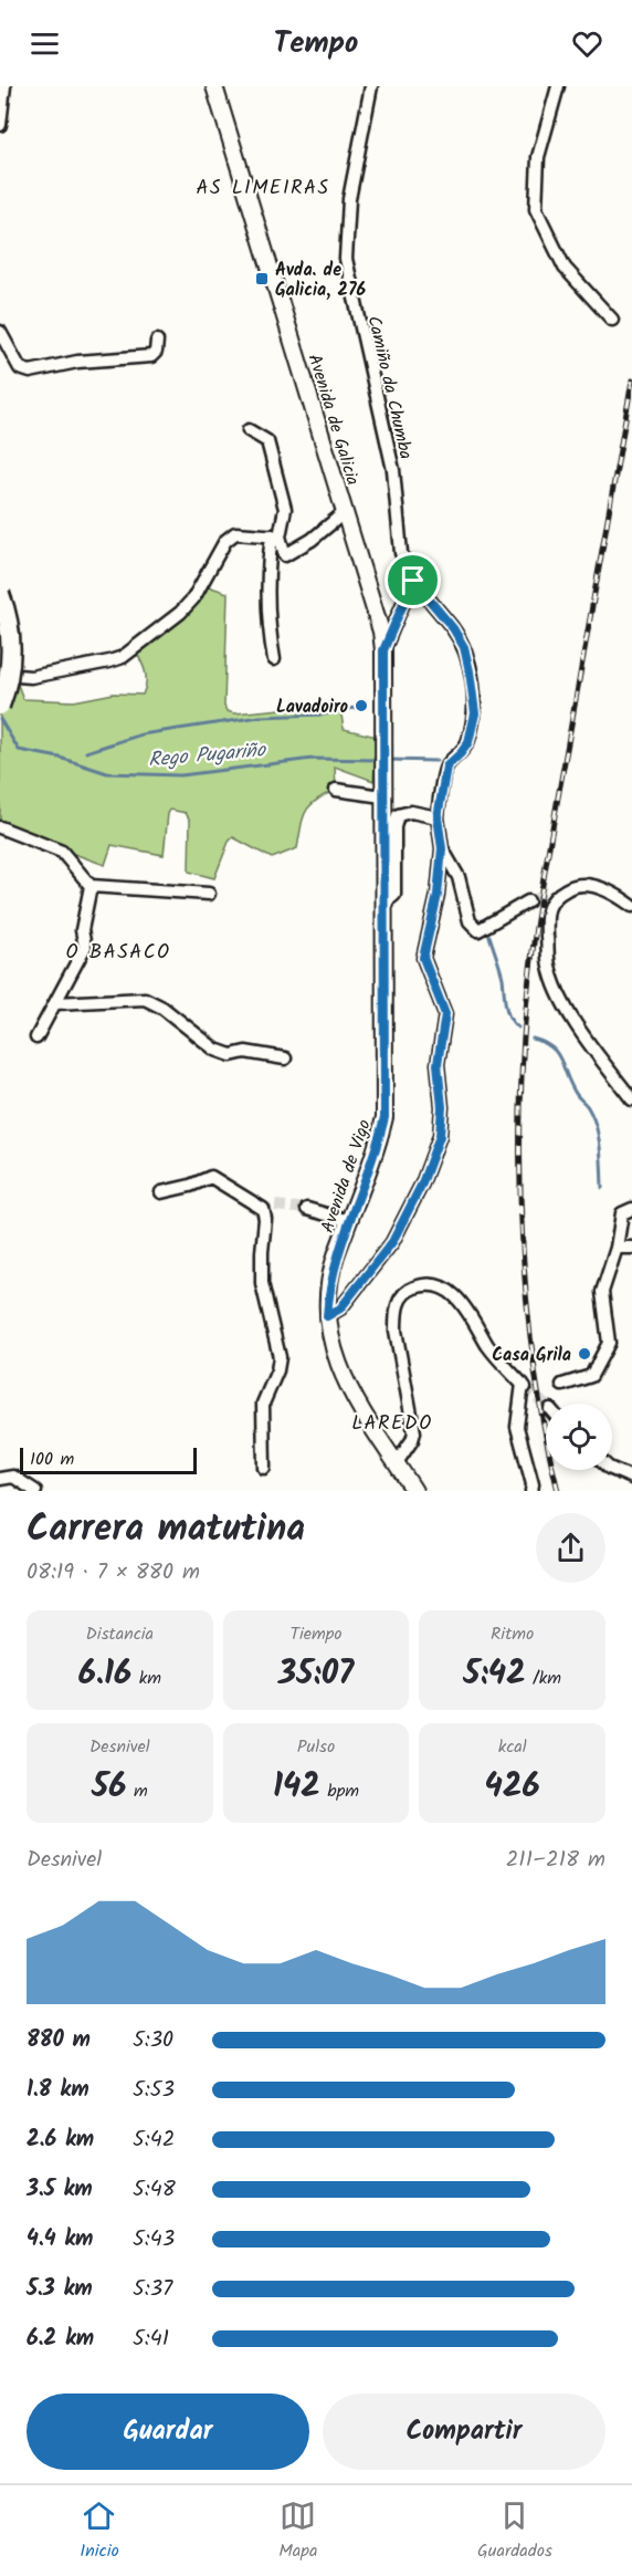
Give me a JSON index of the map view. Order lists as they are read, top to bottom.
{
  "streets": {
    "main road": ["Avenida de Galicia", "Avenida de Vigo"],
    "street": ["Camiño da Chumba"]
  },
  "crossings": [
    ["Avenida de Galicia", "Avenida de Vigo"]
  ],
  "districts": ["AS LIMEIRAS", "O BASACO", "LAREDO"],
  "water": ["Rego Pugariño"],
  "places": {
    "transit": ["Avda. de Galicia, 276"],
    "other": ["Lavadoiro", "Casa Grila"]
  },
  "scale_bar": "100 m",
  "page": {
    "header": "Tempo",
    "scale": "100 m",
    "heading": ["Carrera matutina", "08:19 · 7 × 880 m"],
    "stats": [
      ["Distancia", "6.16 km"],
      ["Tiempo", "35:07"],
      ["Ritmo", "5:42 /km"],
      ["Desnivel", "56 m"],
      ["Pulso", "142 bpm"],
      ["kcal", "426"]
    ],
    "chart": ["Desnivel", "211–218 m"],
    "list": [
      {
        "name": "880 m",
        "note": "5:30"
      },
      {
        "name": "1.8 km",
        "note": "5:53"
      },
      {
        "name": "2.6 km",
        "note": "5:42"
      },
      {
        "name": "3.5 km",
        "note": "5:48"
      },
      {
        "name": "4.4 km",
        "note": "5:43"
      },
      {
        "name": "5.3 km",
        "note": "5:37"
      },
      {
        "name": "6.2 km",
        "note": "5:41"
      }
    ],
    "buttons": ["Guardar", "Compartir"],
    "tabs": ["Inicio", "Mapa", "Guardados"]
  }
}
